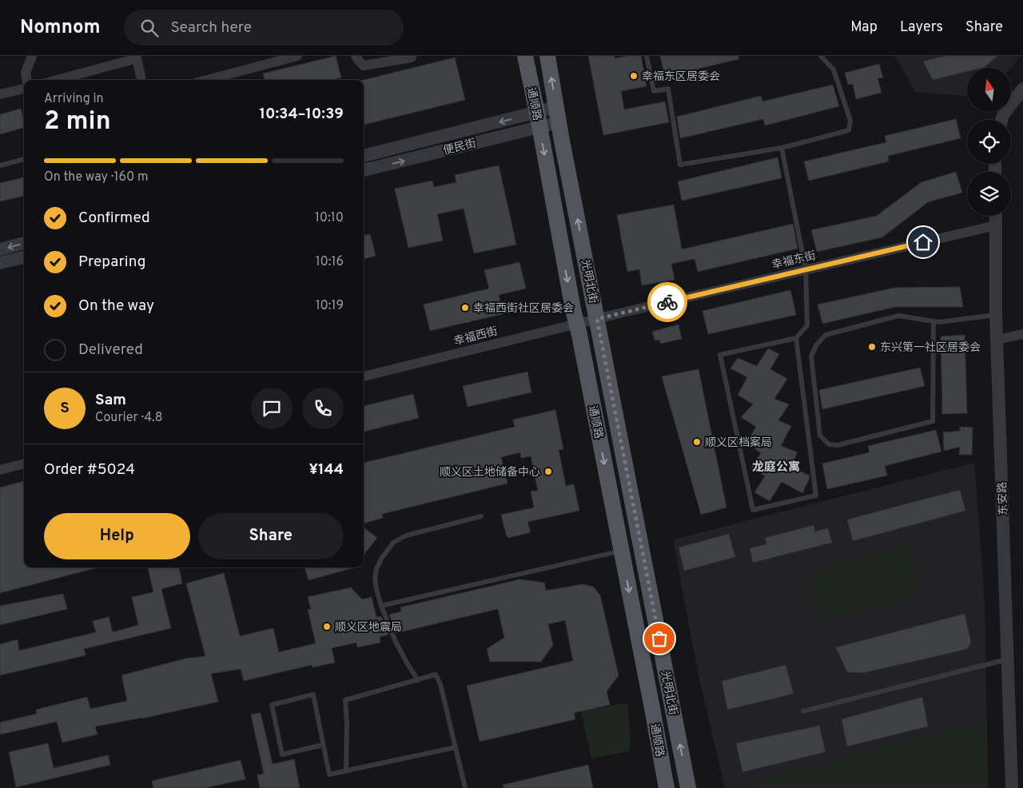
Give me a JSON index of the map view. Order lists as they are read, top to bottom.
{
  "streets": {
    "main road": ["通顺路", "光明北街"],
    "street": [
      "便民街",
      "幸福东街",
      "幸福西街",
      "东安路"
    ]
  },
  "crossings": [
    ["通顺路", "便民街"],
    ["通顺路", "幸福西街"],
    ["便民街", "光明北街"],
    ["幸福东街", "光明北街"],
    ["幸福东街", "幸福西街"],
    ["幸福东街", "东安路"],
    ["光明北街", "幸福西街"]
  ],
  "one_way": ["通顺路", "光明北街"],
  "districts": ["龙庭公寓"],
  "places": [
    "幸福东区居委会",
    "幸福西街社区居委会",
    "东兴第一社区居委会",
    "顺义区档案局",
    "顺义区土地储备中心",
    "顺义区地震局"
  ],
  "north": "top",
  "page": {
    "header": "Nomnom",
    "search": "Search here",
    "nav": ["Map", "Layers", "Share"],
    "heading": ["2 min", "Arriving in", "10:34–10:39"],
    "panel": [
      "Sam",
      "Courier · 4.8",
      "Order #5024",
      "¥144"
    ],
    "bar": "On the way · 160 m",
    "list": [
      ["Confirmed", "10:10"],
      ["Preparing", "10:16"],
      ["On the way", "10:19"],
      "Delivered"
    ],
    "round": "S",
    "buttons": ["Help", "Share"]
  }
}
